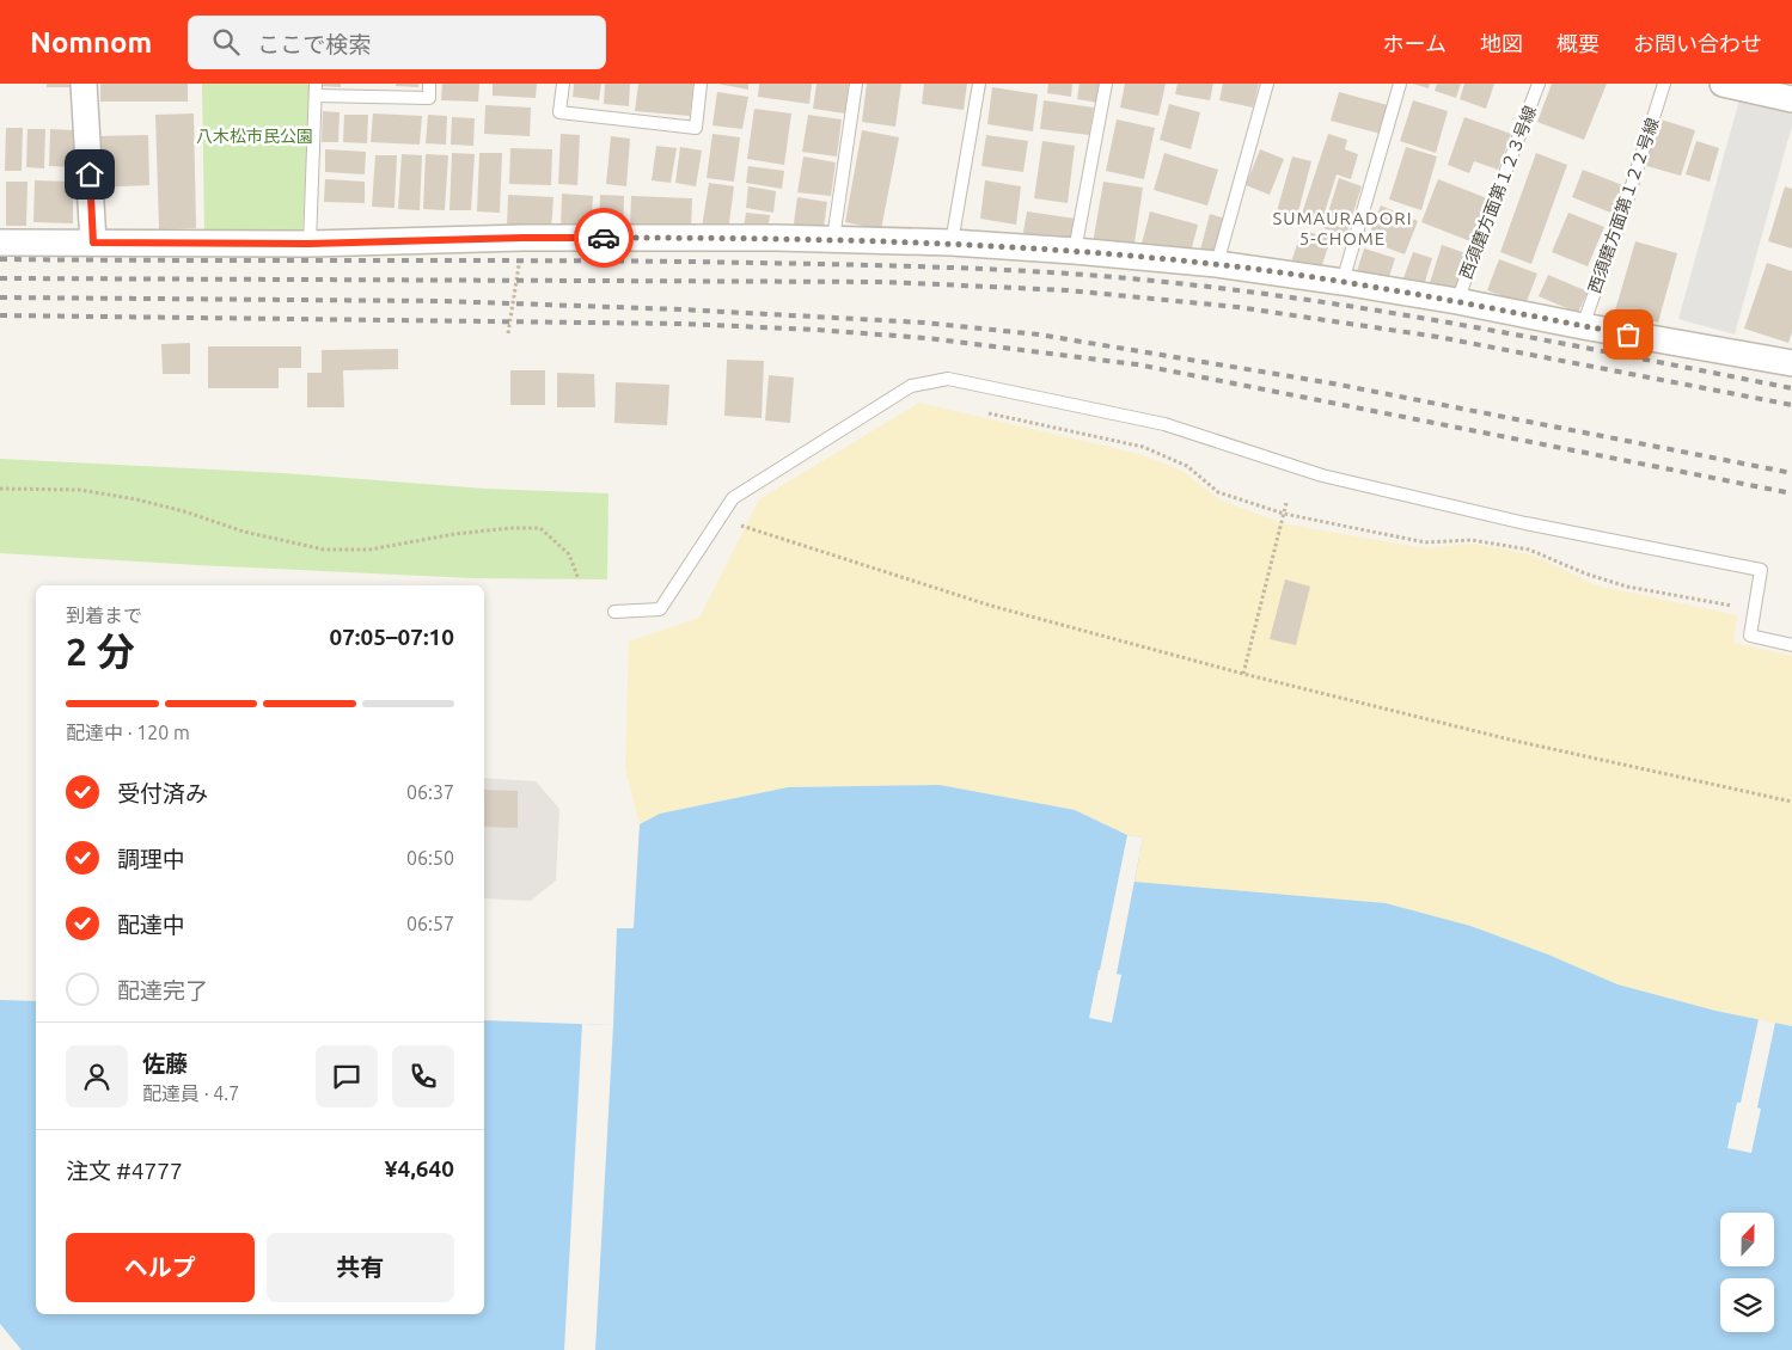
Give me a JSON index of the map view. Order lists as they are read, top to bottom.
{
  "streets": {
    "lane": ["西須磨方面第１２３号線", "西須磨方面第１２２号線"]
  },
  "districts": ["SUMAURADORI 5-CHOME"],
  "parks": ["八木松市民公園"],
  "north": "top",
  "page": {
    "header": "Nomnom",
    "search": "ここで検索",
    "nav": [
      "ホーム",
      "地図",
      "概要",
      "お問い合わせ"
    ],
    "heading": ["2 分", "到着まで", "07:05–07:10"],
    "panel": [
      "佐藤",
      "配達員 · 4.7",
      "注文 #4777",
      "¥4,640"
    ],
    "bar": "配達中 · 120 m",
    "list": [
      ["受付済み", "06:37"],
      ["調理中", "06:50"],
      ["配達中", "06:57"],
      "配達完了"
    ],
    "buttons": ["ヘルプ", "共有"]
  }
}
